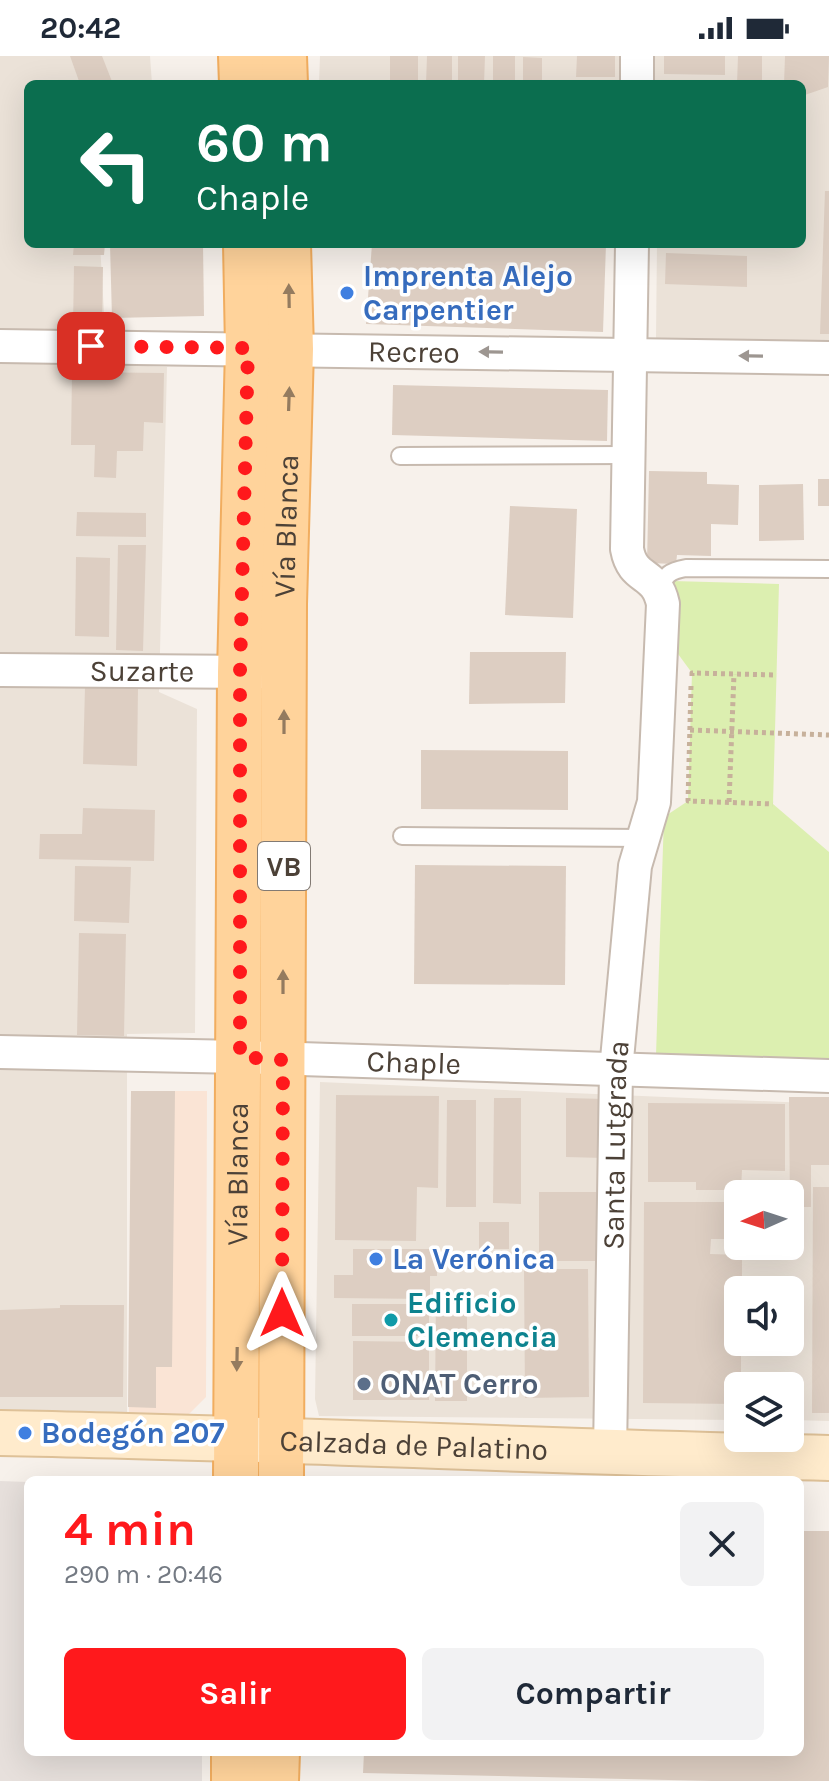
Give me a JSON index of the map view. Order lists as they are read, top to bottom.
{
  "streets": {
    "main road": ["Vía Blanca", "VB"],
    "street": [
      "Recreo",
      "Suzarte",
      "Chaple",
      "Santa Lutgrada",
      "Calzada de Palatino"
    ]
  },
  "crossings": [
    ["Recreo", "Vía Blanca"],
    ["Vía Blanca", "Suzarte"],
    ["Vía Blanca", "Chaple"],
    ["Vía Blanca", "Calzada de Palatino"],
    ["Chaple", "Santa Lutgrada"],
    ["Santa Lutgrada", "Calzada de Palatino"]
  ],
  "one_way": ["Recreo"],
  "places": [
    "Imprenta Alejo Carpentier",
    "La Verónica",
    "Edificio Clemencia",
    "ONAT Cerro",
    "Bodegón 207"
  ],
  "north": "left",
  "page": {
    "status": "20:42",
    "turn": ["60 m", "Chaple"],
    "heading": ["4 min", "290 m · 20:46"],
    "buttons": ["Salir", "Compartir"]
  }
}
